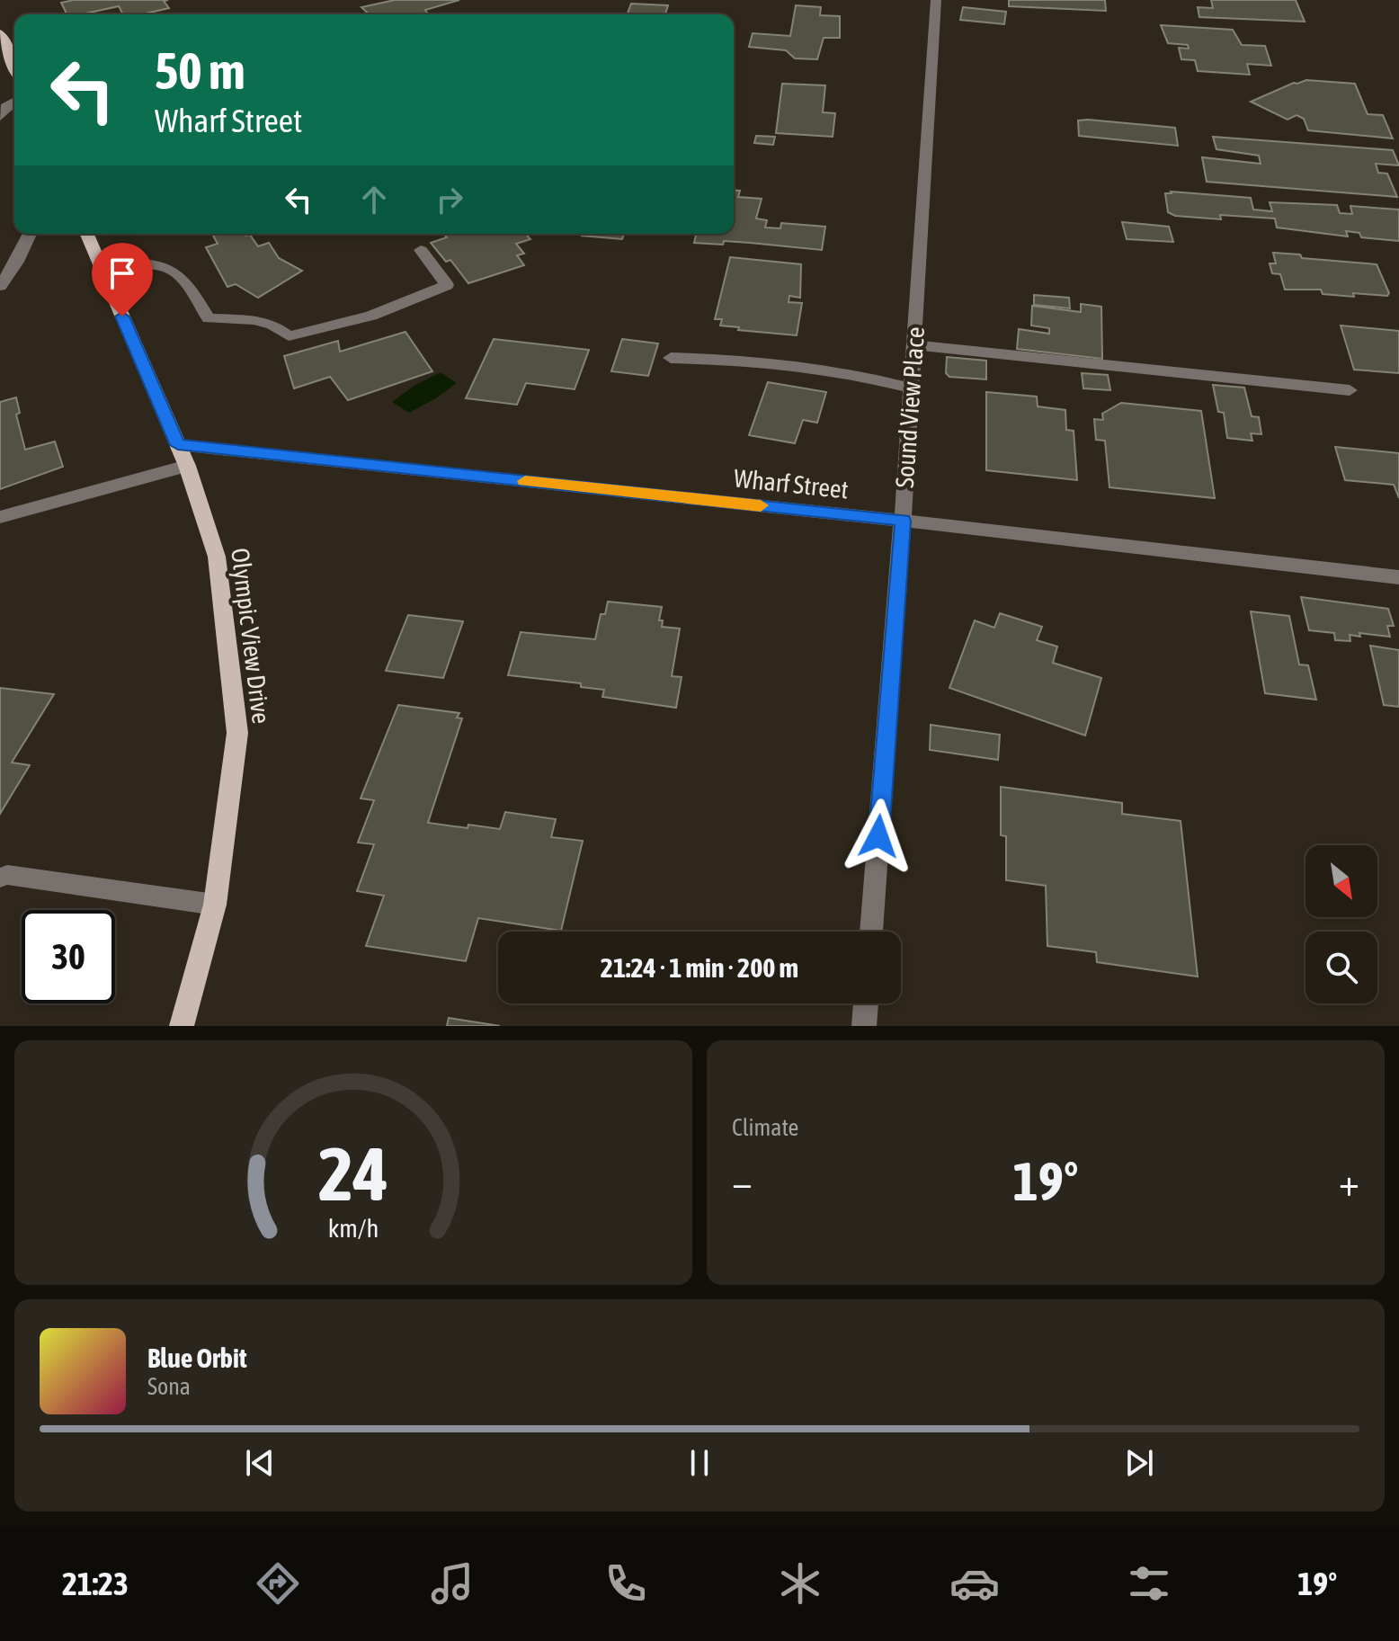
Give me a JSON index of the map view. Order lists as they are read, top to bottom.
{
  "streets": {
    "main road": ["Olympic View Drive"],
    "street": ["Sound View Place", "Wharf Street"]
  },
  "crossings": [
    ["Sound View Place", "Wharf Street"],
    ["Wharf Street", "Olympic View Drive"]
  ],
  "north": "bottom right",
  "page": {
    "turn": ["50 m", "Wharf Street"],
    "limit": "30",
    "trip": "21:24 · 1 min · 200 m",
    "tile": "Climate",
    "heat": ["−", "19°", "+"],
    "song": ["Blue Orbit", "Sona"],
    "tabs": ["21:23", "19°"],
    "gauge": ["24", "km/h"]
  }
}
